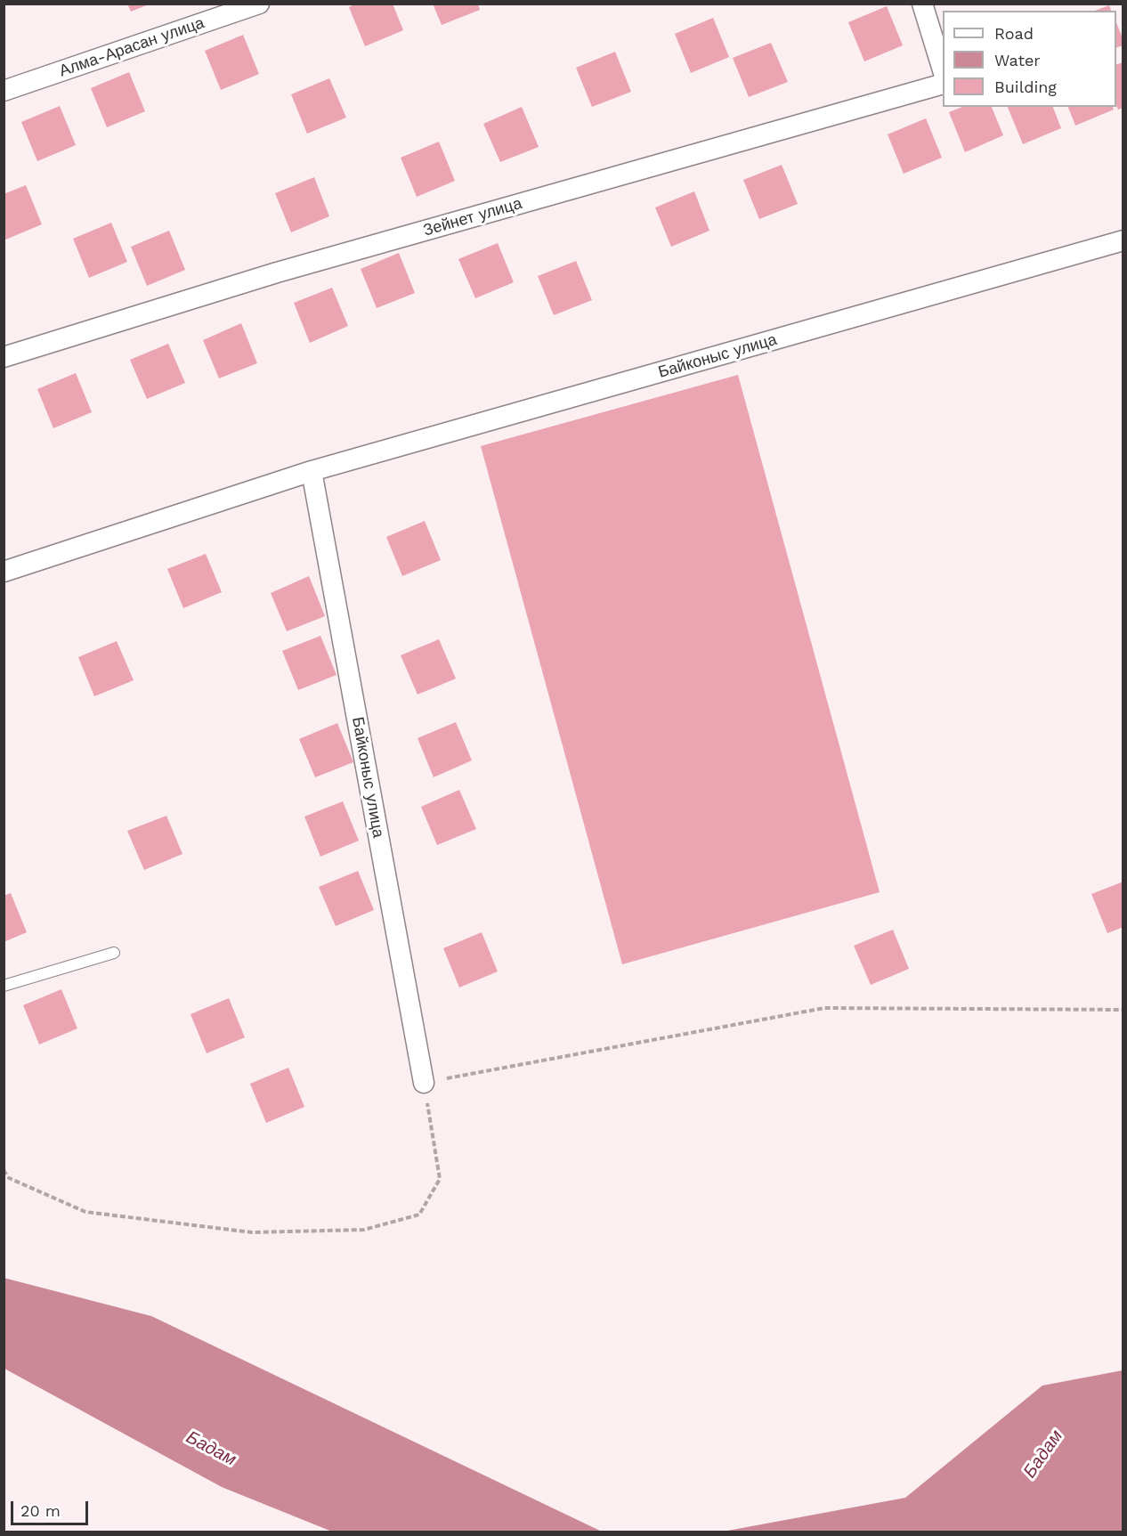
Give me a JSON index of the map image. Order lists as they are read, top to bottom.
{
  "streets": {
    "street": ["Алма-Арасан улица", "Зейнет улица", "Байконыс улица"]
  },
  "water": ["Бадам"],
  "legend": ["Road", "Water", "Building"],
  "scale_bar": "20 m"
}
